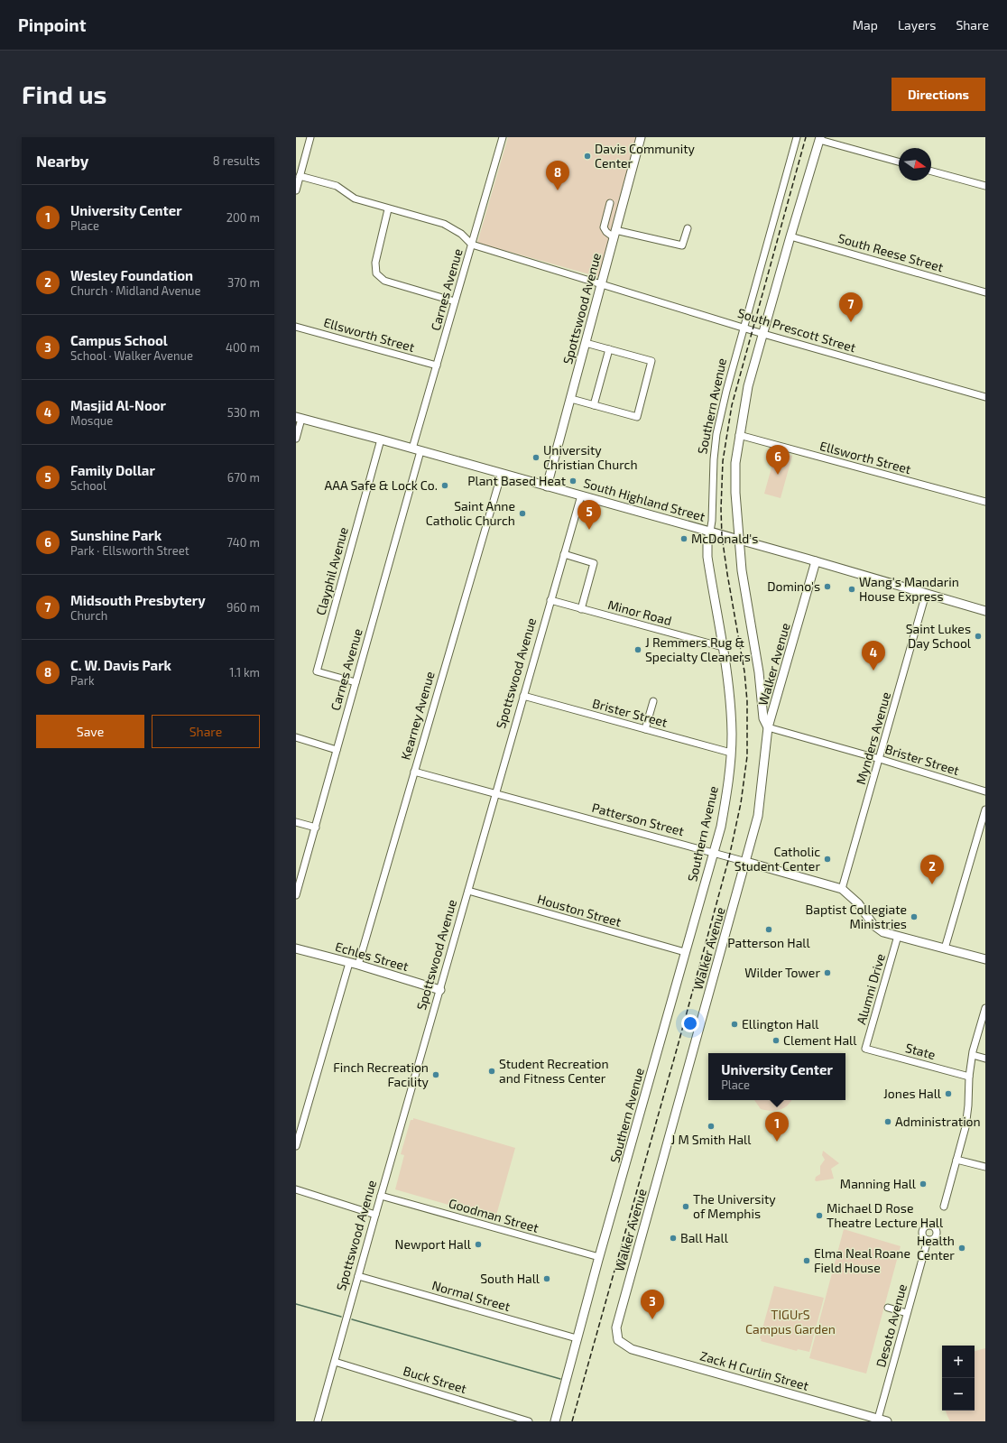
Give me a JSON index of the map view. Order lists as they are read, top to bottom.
{
  "streets": {
    "street": [
      "South Reese Street",
      "Carnes Avenue",
      "Spottswood Avenue",
      "South Prescott Street",
      "Ellsworth Street",
      "Southern Avenue",
      "South Highland Street",
      "Clayphil Avenue",
      "Minor Road",
      "Walker Avenue",
      "Brister Street",
      "Kearney Avenue",
      "Mynders Avenue",
      "Patterson Street",
      "Houston Street",
      "Echles Street",
      "Alumni Drive",
      "State",
      "Goodman Street",
      "Normal Street",
      "Desoto Avenue",
      "Zack H Curlin Street",
      "Buck Street"
    ]
  },
  "crossings": [
    ["Carnes Avenue", "South Prescott Street"],
    ["Carnes Avenue", "Ellsworth Street"],
    ["Carnes Avenue", "South Highland Street"],
    ["Carnes Avenue", "Clayphil Avenue"],
    ["Spottswood Avenue", "South Prescott Street"],
    ["Spottswood Avenue", "South Highland Street"],
    ["Spottswood Avenue", "Minor Road"],
    ["Spottswood Avenue", "Brister Street"],
    ["Spottswood Avenue", "Patterson Street"],
    ["Spottswood Avenue", "Houston Street"],
    ["Spottswood Avenue", "Echles Street"],
    ["Spottswood Avenue", "Goodman Street"],
    ["Spottswood Avenue", "Normal Street"],
    ["Spottswood Avenue", "Buck Street"],
    ["South Prescott Street", "Southern Avenue"],
    ["Southern Avenue", "South Highland Street"],
    ["Southern Avenue", "Minor Road"],
    ["Southern Avenue", "Brister Street"],
    ["Southern Avenue", "Patterson Street"],
    ["Southern Avenue", "Houston Street"],
    ["Southern Avenue", "Goodman Street"],
    ["Southern Avenue", "Normal Street"],
    ["South Highland Street", "Clayphil Avenue"],
    ["South Highland Street", "Walker Avenue"],
    ["South Highland Street", "Kearney Avenue"],
    ["South Highland Street", "Mynders Avenue"],
    ["Walker Avenue", "Brister Street"],
    ["Walker Avenue", "Patterson Street"],
    ["Walker Avenue", "Zack H Curlin Street"],
    ["Brister Street", "Mynders Avenue"],
    ["Kearney Avenue", "Patterson Street"],
    ["Kearney Avenue", "Echles Street"],
    ["Mynders Avenue", "Patterson Street"],
    ["Patterson Street", "Alumni Drive"],
    ["Alumni Drive", "State"],
    ["Desoto Avenue", "Zack H Curlin Street"]
  ],
  "parks": ["TIGUrS Campus Garden"],
  "places": [
    "Davis Community Center",
    "University Christian Church",
    "Plant Based Heat",
    "AAA Safe & Lock Co.",
    "Saint Anne Catholic Church",
    "McDonald's",
    "Domino's",
    "Wang's Mandarin House Express",
    "Saint Lukes Day School",
    "J Remmers Rug & Specialty Cleaners",
    "Catholic Student Center",
    "Baptist Collegiate Ministries",
    "Patterson Hall",
    "Wilder Tower",
    "Ellington Hall",
    "Clement Hall",
    "Student Recreation and Fitness Center",
    "Finch Recreation Facility",
    "Jones Hall",
    "Administration",
    "J M Smith Hall",
    "Manning Hall",
    "The University of Memphis",
    "Michael D Rose Theatre Lecture Hall",
    "Ball Hall",
    "Newport Hall",
    "Health Center",
    "Elma Neal Roane Field House",
    "South Hall"
  ],
  "north": "right",
  "page": {
    "header": "Pinpoint",
    "nav": ["Map", "Layers", "Share"],
    "buttons": [
      "Directions",
      ["Save", "Share"]
    ],
    "title": "Find us",
    "heading": ["Nearby", "8 results"],
    "pins": [
      "8",
      "7",
      "6",
      "5",
      "4",
      "2",
      "1",
      "3"
    ],
    "list": [
      {
        "mark": "1",
        "name": "University Center",
        "note": "Place",
        "value": "200 m"
      },
      {
        "mark": "2",
        "name": "Wesley Foundation",
        "note": "Church · Midland Avenue",
        "value": "370 m"
      },
      {
        "mark": "3",
        "name": "Campus School",
        "note": "School · Walker Avenue",
        "value": "400 m"
      },
      {
        "mark": "4",
        "name": "Masjid Al-Noor",
        "note": "Mosque",
        "value": "530 m"
      },
      {
        "mark": "5",
        "name": "Family Dollar",
        "note": "School",
        "value": "670 m"
      },
      {
        "mark": "6",
        "name": "Sunshine Park",
        "note": "Park · Ellsworth Street",
        "value": "740 m"
      },
      {
        "mark": "7",
        "name": "Midsouth Presbytery",
        "note": "Church",
        "value": "960 m"
      },
      {
        "mark": "8",
        "name": "C. W. Davis Park",
        "note": "Park",
        "value": "1.1 km"
      }
    ],
    "popup": ["University Center", "Place"],
    "map_buttons": ["+", "−"]
  }
}
